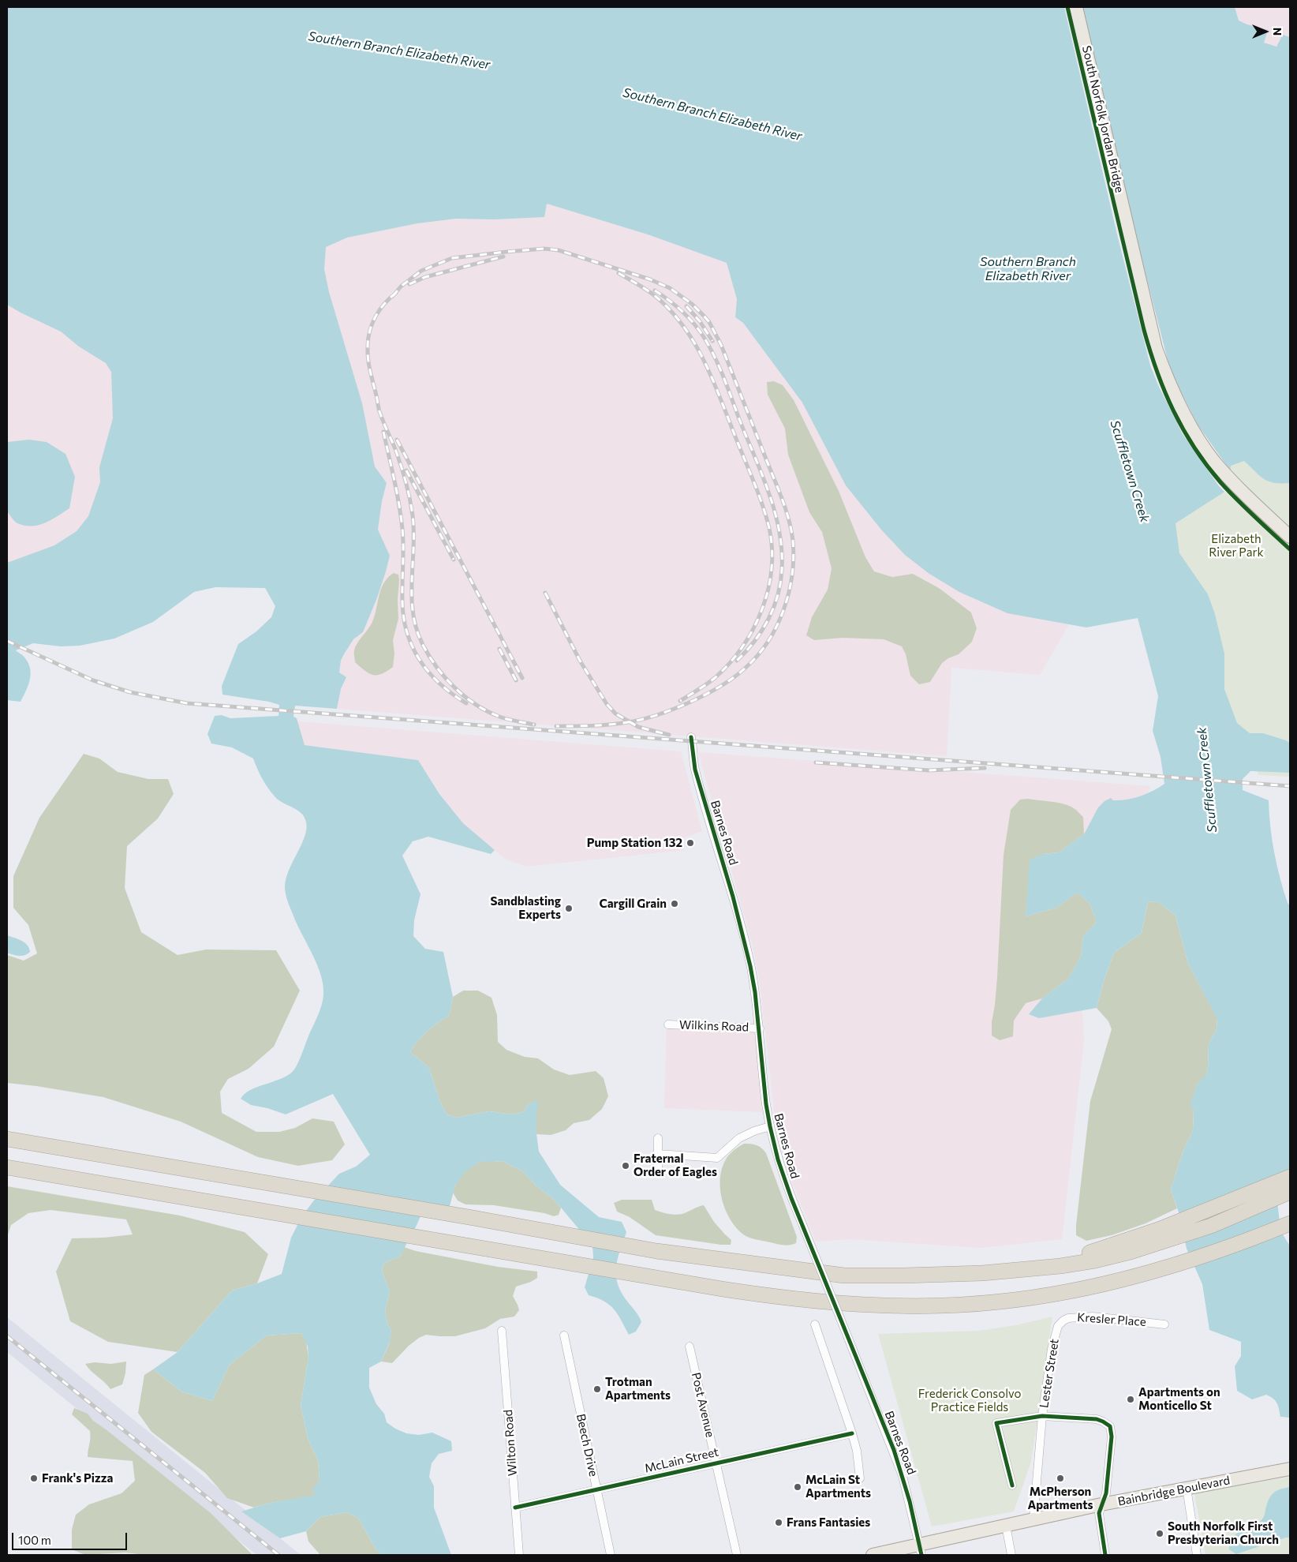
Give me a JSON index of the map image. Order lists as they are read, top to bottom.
{
  "streets": {
    "main road": ["South Norfolk Jordan Bridge", "Bainbridge Boulevard"],
    "street": [
      "Barnes Road",
      "Wilkins Road",
      "Kresler Place",
      "Lester Street",
      "Post Avenue",
      "Wilton Road",
      "Beech Drive",
      "McLain Street"
    ]
  },
  "crossings": [
    ["Barnes Road", "Wilkins Road"],
    ["Barnes Road", "Bainbridge Boulevard"],
    ["Kresler Place", "Lester Street"],
    ["Lester Street", "Bainbridge Boulevard"],
    ["Post Avenue", "McLain Street"],
    ["Wilton Road", "McLain Street"],
    ["Beech Drive", "McLain Street"]
  ],
  "water": ["Southern Branch Elizabeth River", "Scuffletown Creek"],
  "parks": ["Elizabeth River Park", "Frederick Consolvo Practice Fields"],
  "places": [
    "Pump Station 132",
    "Cargill Grain",
    "Sandblasting Experts",
    "Fraternal Order of Eagles",
    "Trotman Apartments",
    "Apartments on Monticello St",
    "Frank's Pizza",
    "McPherson Apartments",
    "McLain St Apartments",
    "Frans Fantasies",
    "South Norfolk First Presbyterian Church"
  ],
  "scale_bar": "100 m",
  "north": "right"
}
